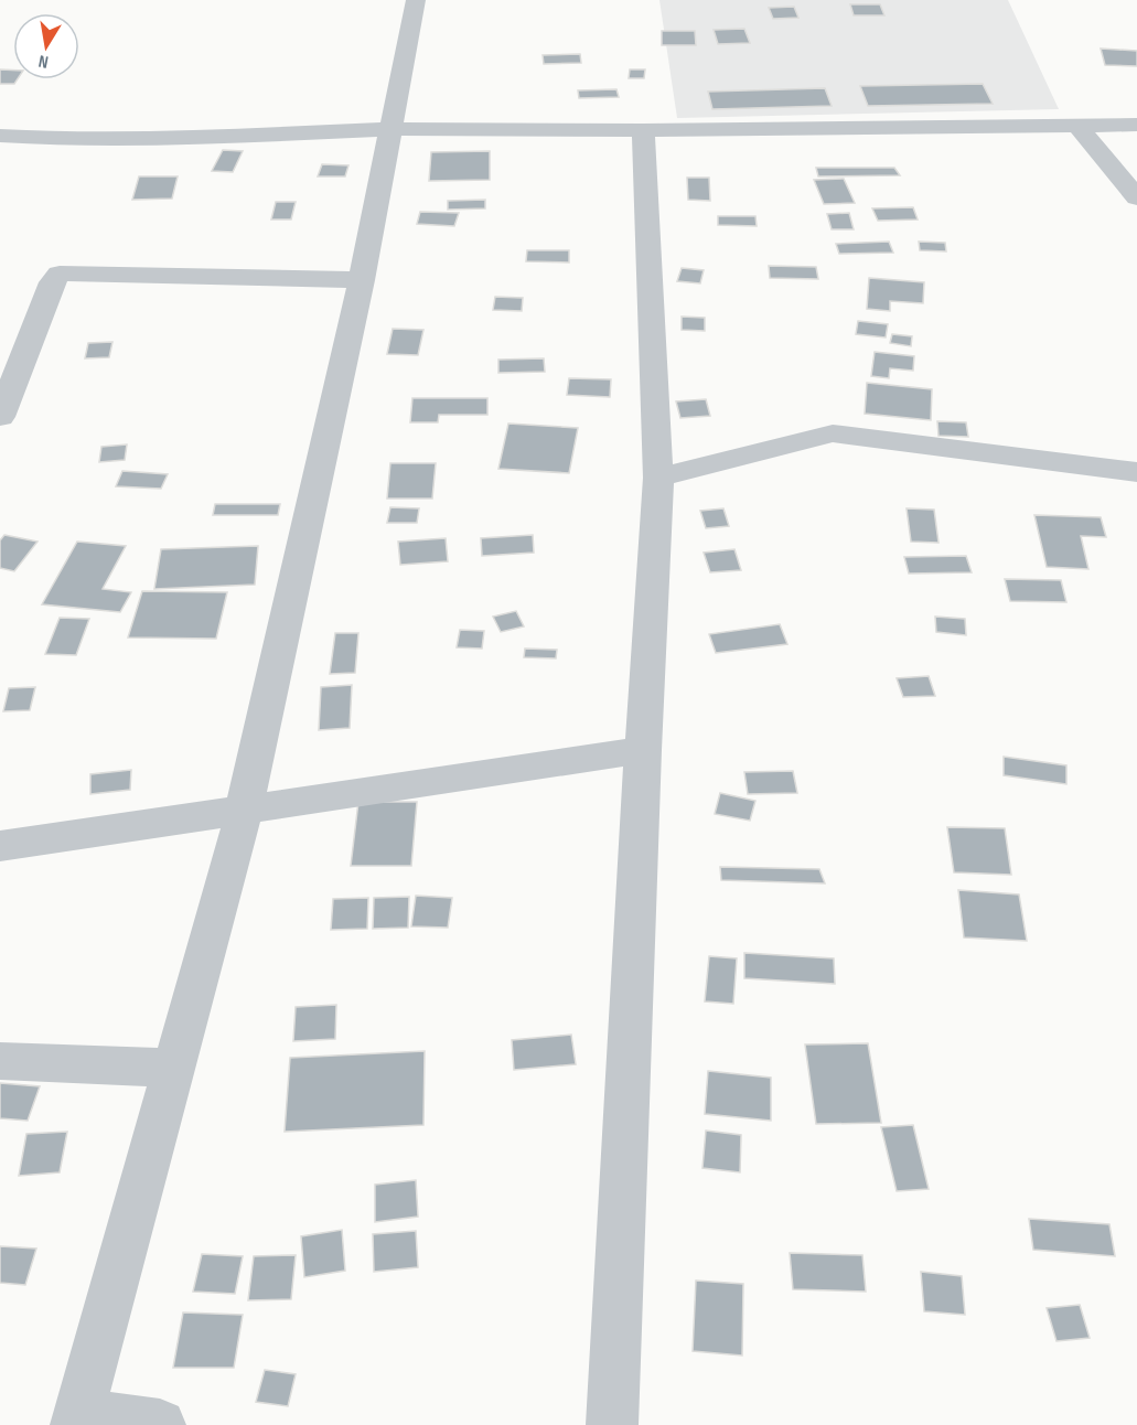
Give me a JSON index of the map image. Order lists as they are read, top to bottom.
{
  "north": "bottom"
}
